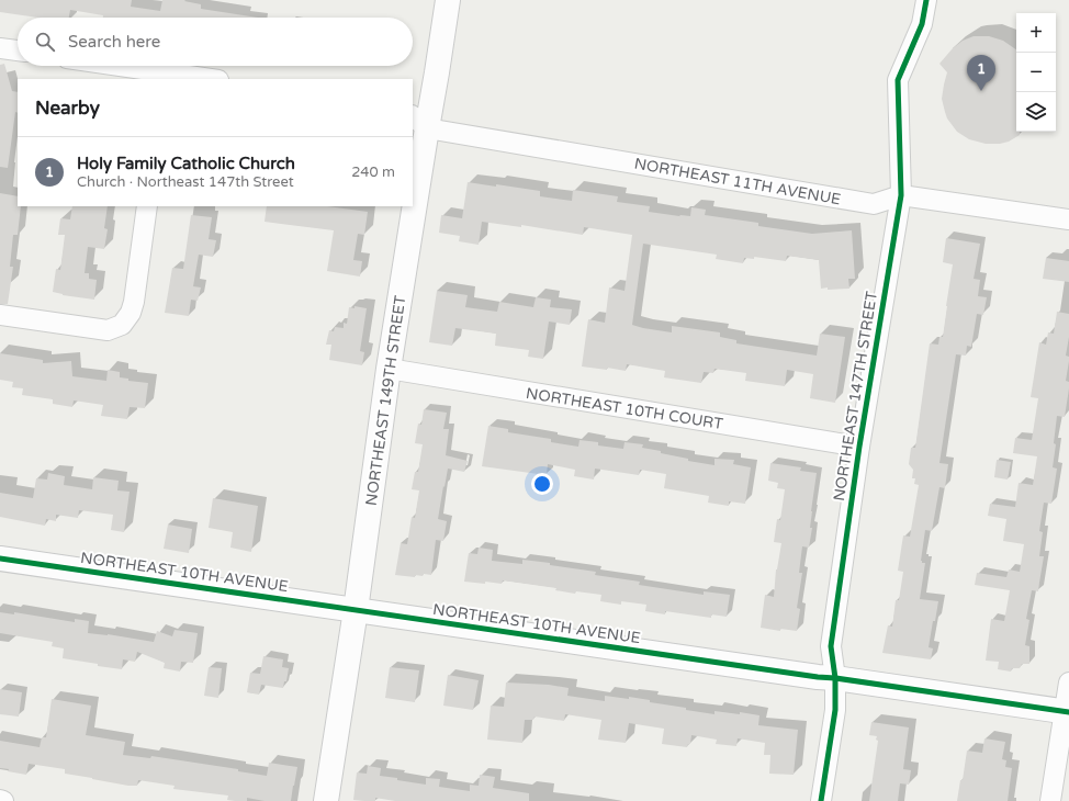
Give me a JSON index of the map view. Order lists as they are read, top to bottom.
{
  "streets": {
    "street": [
      "NORTHEAST 11TH AVENUE",
      "NORTHEAST 147TH STREET",
      "NORTHEAST 149TH STREET",
      "NORTHEAST 10TH COURT",
      "NORTHEAST 10TH AVENUE"
    ]
  },
  "crossings": [
    ["NORTHEAST 11TH AVENUE", "NORTHEAST 147TH STREET"],
    ["NORTHEAST 11TH AVENUE", "NORTHEAST 149TH STREET"],
    ["NORTHEAST 147TH STREET", "NORTHEAST 10TH COURT"],
    ["NORTHEAST 147TH STREET", "NORTHEAST 10TH AVENUE"],
    ["NORTHEAST 149TH STREET", "NORTHEAST 10TH COURT"],
    ["NORTHEAST 149TH STREET", "NORTHEAST 10TH AVENUE"]
  ],
  "page": {
    "map_buttons": ["+", "−"],
    "search": "Search here",
    "pins": "1",
    "heading": "Nearby",
    "list": [
      {
        "mark": "1",
        "name": "Holy Family Catholic Church",
        "note": "Church · Northeast 147th Street",
        "value": "240 m"
      }
    ]
  }
}
